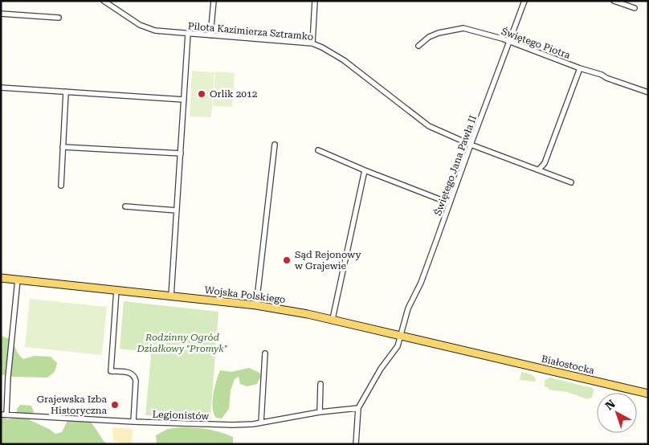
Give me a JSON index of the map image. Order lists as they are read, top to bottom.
{
  "streets": {
    "main road": ["Wojska Polskiego", "Białostocka"],
    "street": [
      "Pilota Kazimierza Sztramko",
      "Świętego Piotra",
      "Świętego Jana Pawła II",
      "Legionistów"
    ]
  },
  "crossings": [
    ["Pilota Kazimierza Sztramko", "Świętego Jana Pawła II"],
    ["Świętego Piotra", "Świętego Jana Pawła II"],
    ["Świętego Jana Pawła II", "Wojska Polskiego"],
    ["Świętego Jana Pawła II", "Legionistów"],
    ["Wojska Polskiego", "Białostocka"]
  ],
  "parks": ["Rodzinny Ogród Działkowy \"Promyk\""],
  "places": ["Orlik 2012", "Sąd Rejonowy w Grajewie", "Grajewska Izba Historyczna"],
  "north": "top left"
}
